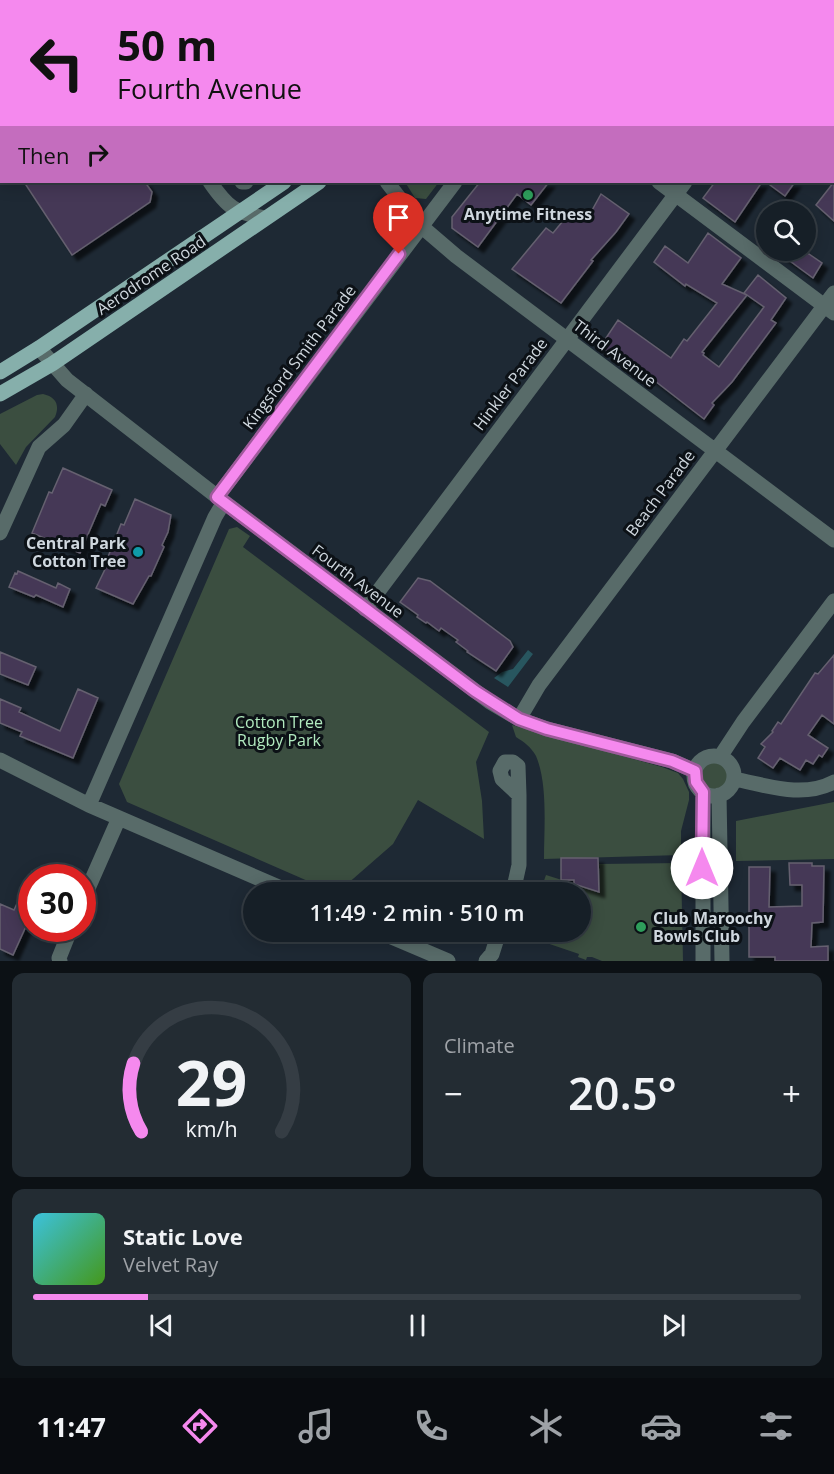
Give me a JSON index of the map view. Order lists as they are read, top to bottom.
{
  "streets": {
    "main road": ["Aerodrome Road"],
    "street": [
      "Third Avenue",
      "Kingsford Smith Parade",
      "Hinkler Parade",
      "Beach Parade",
      "Fourth Avenue"
    ]
  },
  "crossings": [
    ["Aerodrome Road", "Fourth Avenue"],
    ["Third Avenue", "Kingsford Smith Parade"],
    ["Third Avenue", "Hinkler Parade"],
    ["Third Avenue", "Beach Parade"],
    ["Kingsford Smith Parade", "Fourth Avenue"],
    ["Hinkler Parade", "Fourth Avenue"],
    ["Beach Parade", "Fourth Avenue"]
  ],
  "parks": ["Cotton Tree Rugby Park"],
  "places": ["Anytime Fitness", "Central Park Cotton Tree", "Club Maroochy Bowls Club"],
  "page": {
    "turn": ["50 m", "Fourth Avenue"],
    "then": "Then",
    "limit": "30",
    "trip": "11:49 · 2 min · 510 m",
    "tile": "Climate",
    "heat": ["−", "20.5°", "+"],
    "song": ["Static Love", "Velvet Ray"],
    "tabs": "11:47",
    "gauge": ["29", "km/h"]
  }
}
